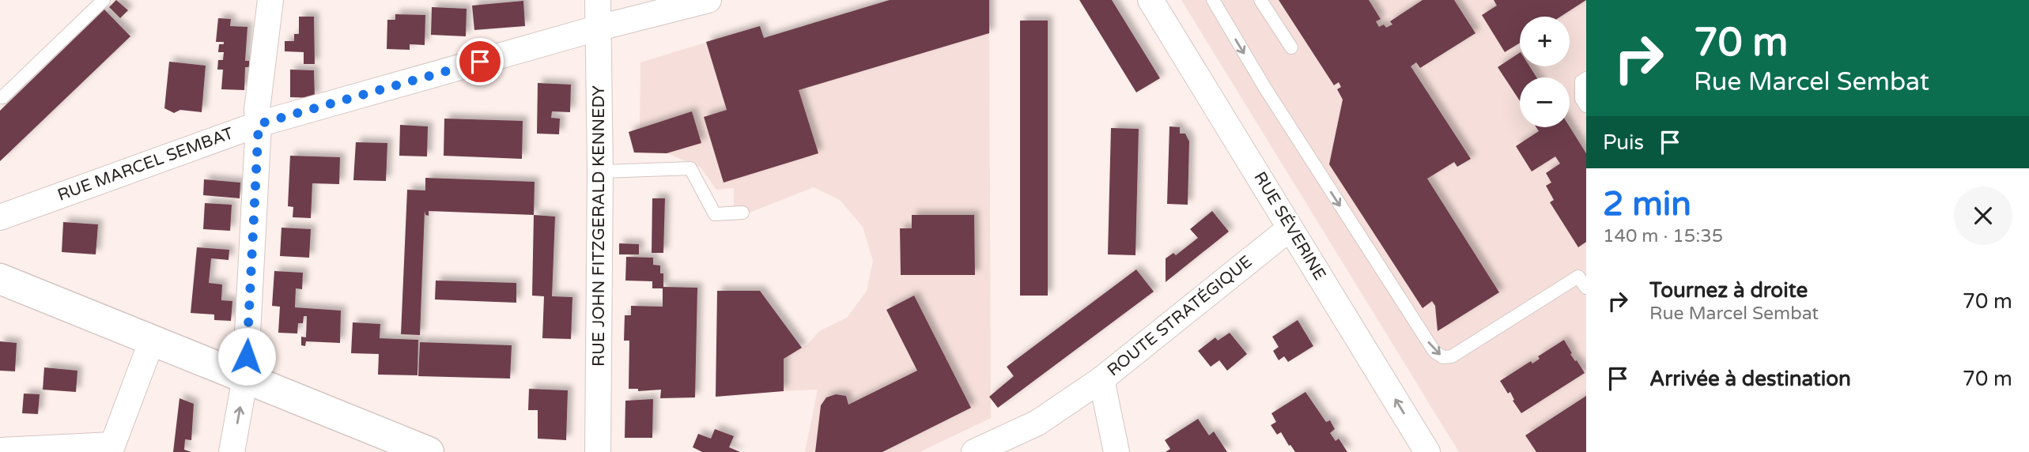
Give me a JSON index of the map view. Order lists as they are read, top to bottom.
{
  "streets": {
    "street": [
      "RUE MARCEL SEMBAT",
      "RUE JOHN FITZGERALD KENNEDY",
      "RUE SÉVERINE",
      "ROUTE STRATÉGIQUE"
    ]
  },
  "crossings": [
    ["RUE MARCEL SEMBAT", "RUE JOHN FITZGERALD KENNEDY"],
    ["RUE SÉVERINE", "ROUTE STRATÉGIQUE"]
  ],
  "one_way": ["RUE SÉVERINE"],
  "page": {
    "turn": ["70 m", "Rue Marcel Sembat"],
    "map_buttons": ["+", "−"],
    "then": "Puis",
    "heading": ["2 min", "140 m · 15:35"],
    "list": [
      {
        "name": "Tournez à droite",
        "note": "Rue Marcel Sembat",
        "value": "70 m"
      },
      {
        "name": "Arrivée à destination",
        "value": "70 m"
      }
    ]
  }
}
